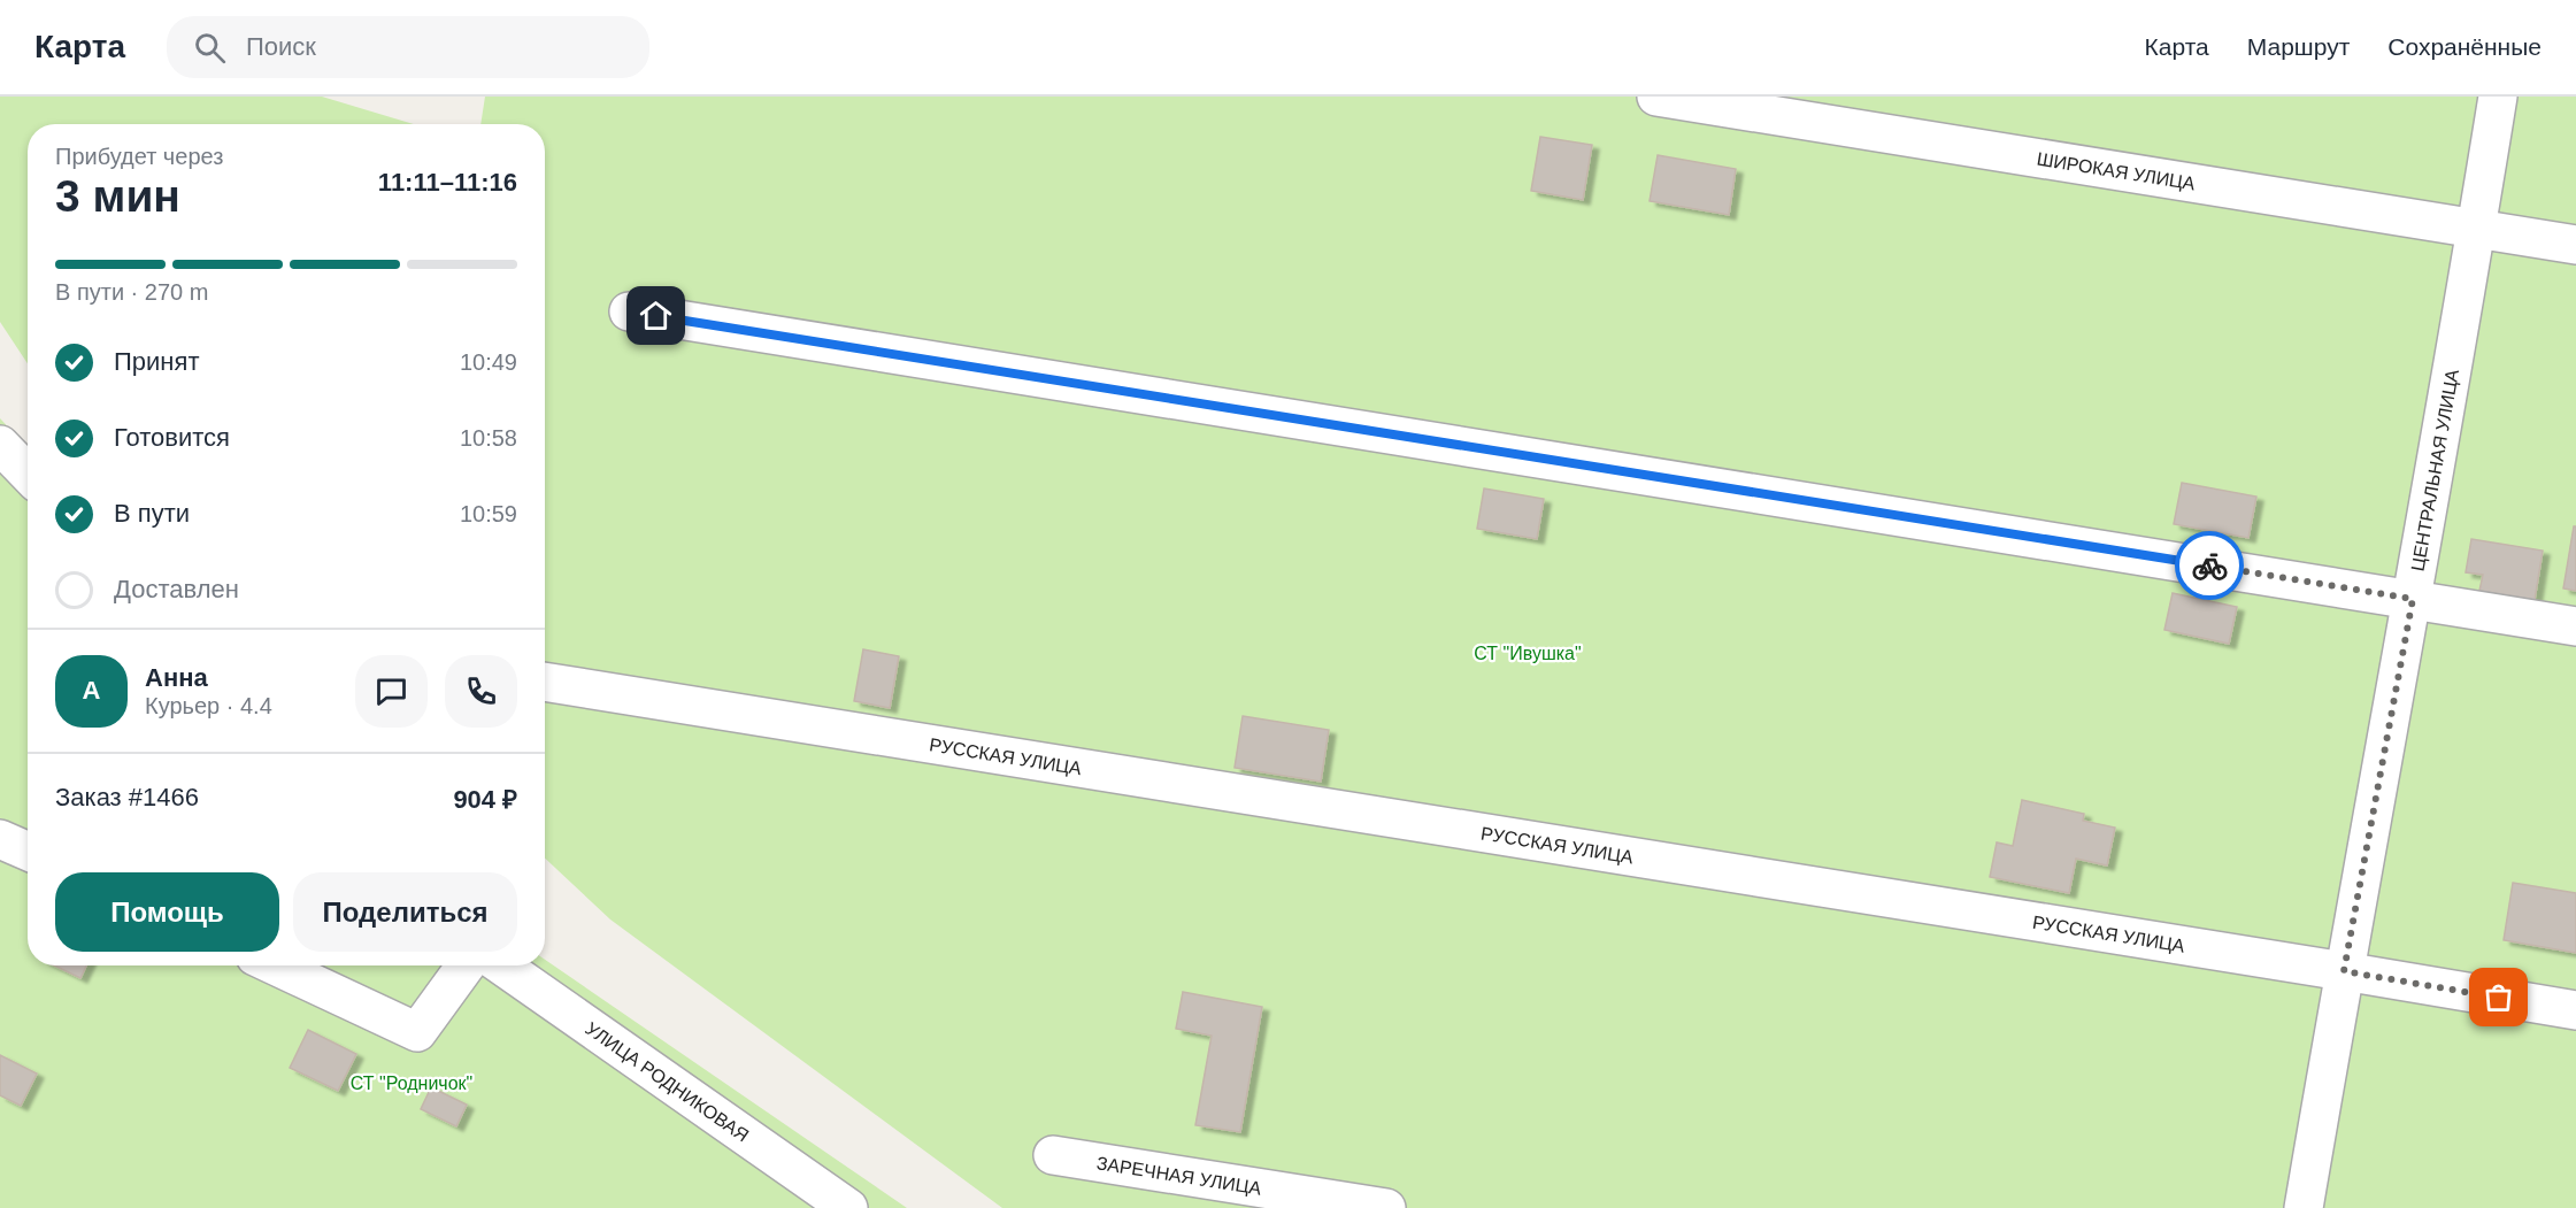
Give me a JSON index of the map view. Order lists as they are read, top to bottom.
{
  "streets": {
    "street": [
      "ШИРОКАЯ УЛИЦА",
      "ЦЕНТРАЛЬНАЯ УЛИЦА",
      "РУССКАЯ УЛИЦА",
      "УЛИЦА РОДНИКОВАЯ",
      "ЗАРЕЧНАЯ УЛИЦА"
    ]
  },
  "crossings": [
    ["ШИРОКАЯ УЛИЦА", "ЦЕНТРАЛЬНАЯ УЛИЦА"],
    ["ЦЕНТРАЛЬНАЯ УЛИЦА", "РУССКАЯ УЛИЦА"]
  ],
  "parks": ["СТ \"Ивушка\"", "СТ \"Родничок\""],
  "page": {
    "header": "Карта",
    "search": "Поиск",
    "nav": ["Карта", "Маршрут", "Сохранённые"],
    "heading": ["3 мин", "Прибудет через", "11:11–11:16"],
    "panel": [
      "Анна",
      "Курьер · 4.4",
      "Заказ #1466",
      "904 ₽"
    ],
    "bar": "В пути · 270 m",
    "list": [
      ["Принят", "10:49"],
      ["Готовится", "10:58"],
      ["В пути", "10:59"],
      "Доставлен"
    ],
    "round": "А",
    "buttons": ["Помощь", "Поделиться"]
  }
}
